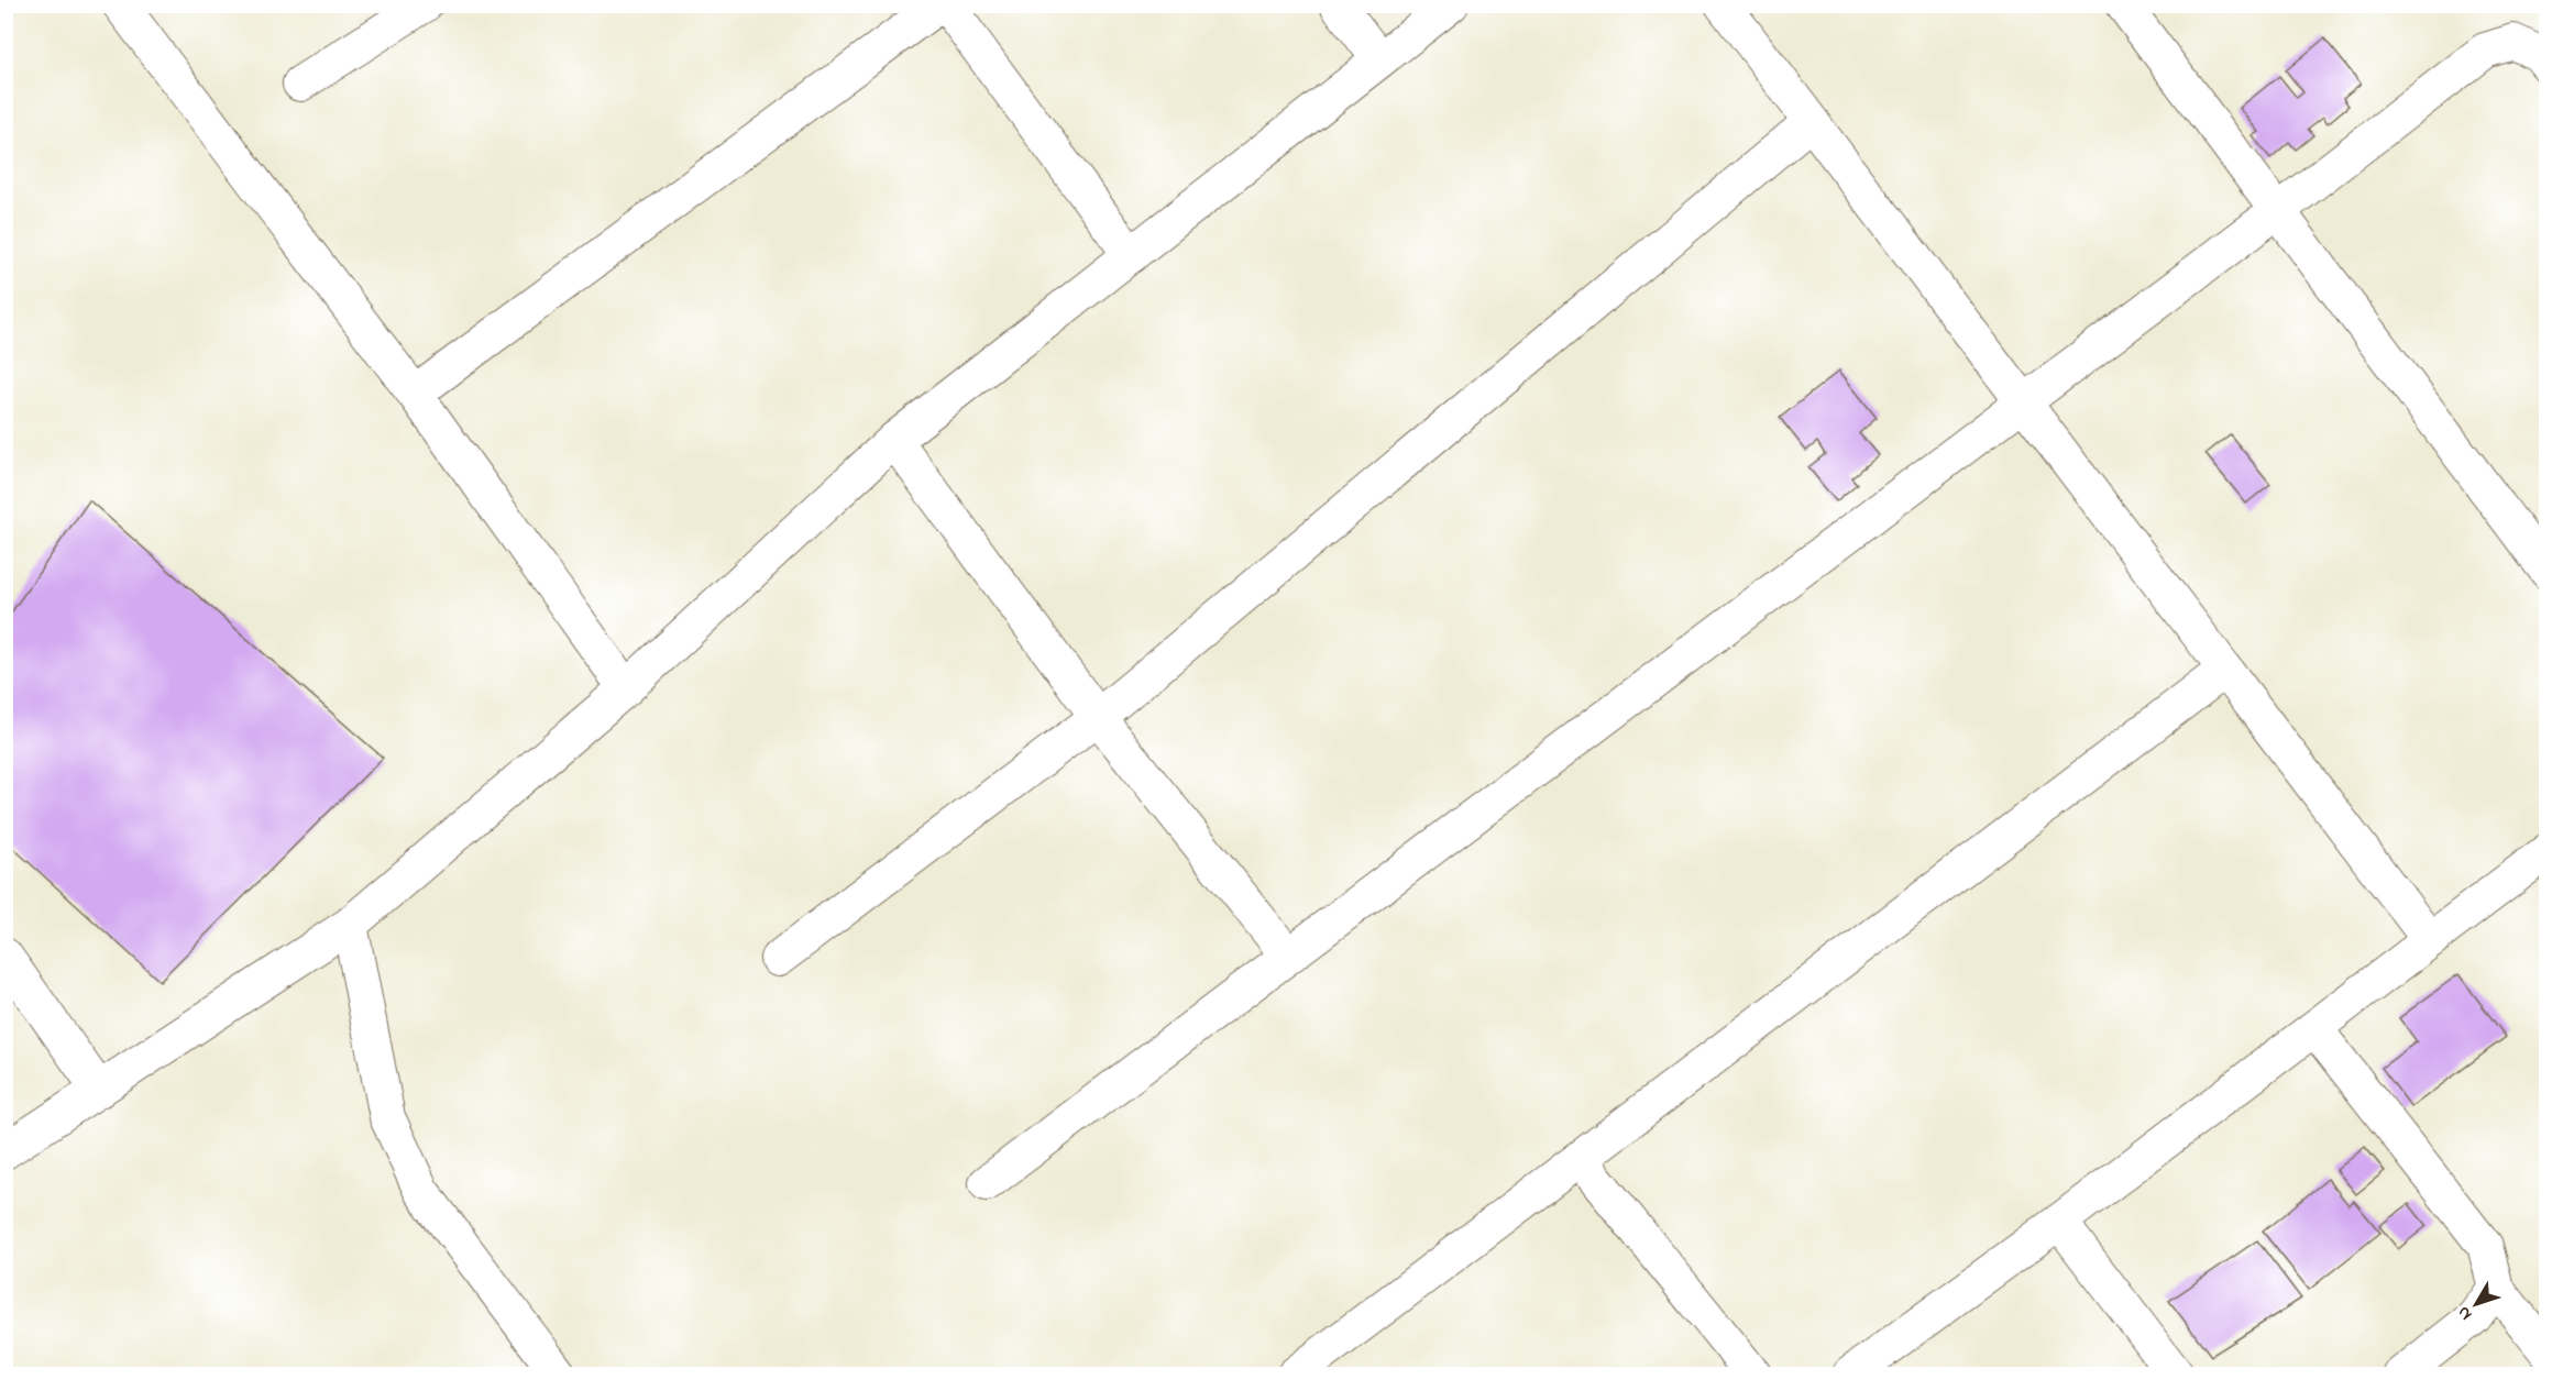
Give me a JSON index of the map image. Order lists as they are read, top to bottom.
{
  "north": "bottom left"
}
